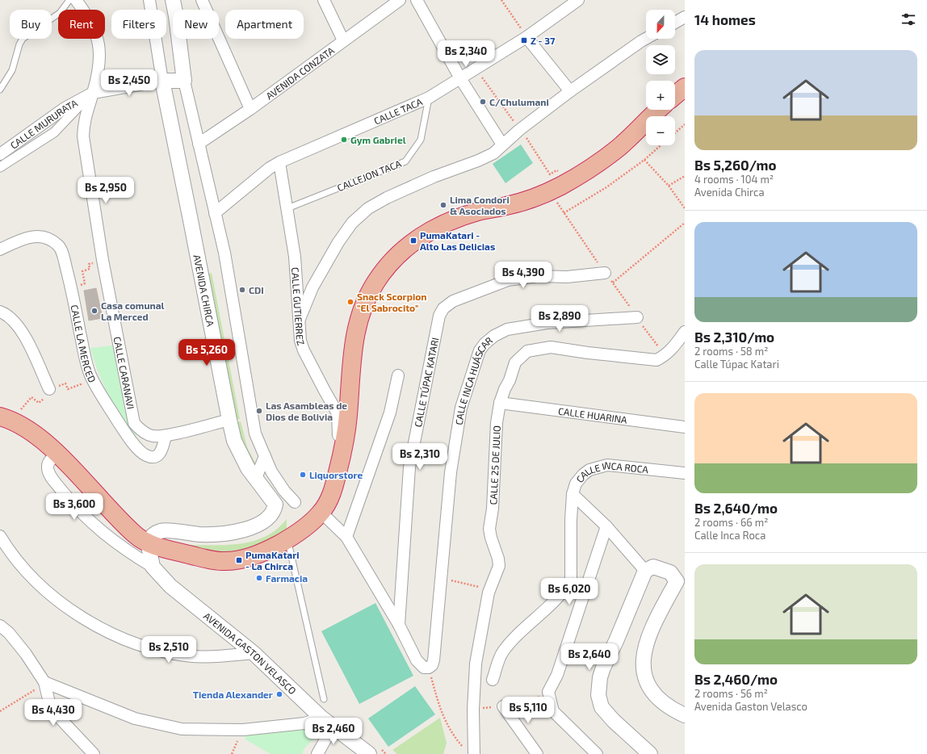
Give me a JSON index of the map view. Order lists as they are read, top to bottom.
{
  "streets": {
    "street": [
      "AVENIDA CONZATA",
      "CALLE TACA",
      "CALLE MURURATA",
      "AVENIDA CHIRCA",
      "CALLE GUTIERREZ",
      "CALLE LA MERCED",
      "CALLE CARANAVI",
      "CALLE TÚPAC KATARI",
      "CALLE INCA HUÁSCAR",
      "CALLE HUARINA",
      "CALLE 25 DE JULIO",
      "CALLE INCA ROCA",
      "AVENIDA GASTON VELASCO"
    ],
    "lane": ["CALLEJON TACA"]
  },
  "crossings": [
    ["CALLE TACA", "CALLEJON TACA"],
    ["CALLE TACA", "CALLE GUTIERREZ"],
    ["CALLE MURURATA", "AVENIDA CHIRCA"],
    ["CALLE MURURATA", "CALLE CARANAVI"],
    ["CALLEJON TACA", "CALLE GUTIERREZ"],
    ["AVENIDA CHIRCA", "CALLE CARANAVI"],
    ["CALLE LA MERCED", "CALLE CARANAVI"],
    ["CALLE HUARINA", "CALLE 25 DE JULIO"]
  ],
  "places": {
    "transit": ["Z - 37", "PumaKatari - Alto Las Delicias", "PumaKatari - La Chirca"],
    "other": [
      "C/Chulumani",
      "Gym Gabriel",
      "Lima Condori & Asociados",
      "CDI",
      "Snack Scorpion \"El Sabrocito\"",
      "Casa comunal La Merced",
      "Las Asambleas de Dios de Bolivia",
      "Liquorstore",
      "Farmacia",
      "Tienda Alexander"
    ]
  },
  "north": "bottom",
  "page": {
    "heading": "14 homes",
    "map_buttons": ["+", "−"],
    "chip": [
      "Buy",
      "Rent",
      "Filters",
      "New",
      "Apartment"
    ],
    "list": [
      {
        "name": "Bs 5,260/mo",
        "note": "4 rooms · 104 m² · Avenida Chirca"
      },
      {
        "name": "Bs 2,310/mo",
        "note": "2 rooms · 58 m² · Calle Túpac Katari"
      },
      {
        "name": "Bs 2,640/mo",
        "note": "2 rooms · 66 m² · Calle Inca Roca"
      },
      {
        "name": "Bs 2,460/mo",
        "note": "2 rooms · 56 m² · Avenida Gaston Velasco"
      }
    ],
    "price": [
      "Bs 2,340",
      "Bs 2,450",
      "Bs 2,950",
      "Bs 4,390",
      "Bs 2,890",
      "Bs 5,260",
      "Bs 2,310",
      "Bs 3,600",
      "Bs 6,020",
      "Bs 2,510",
      "Bs 2,640",
      "Bs 5,110",
      "Bs 4,430",
      "Bs 2,460"
    ]
  }
}
